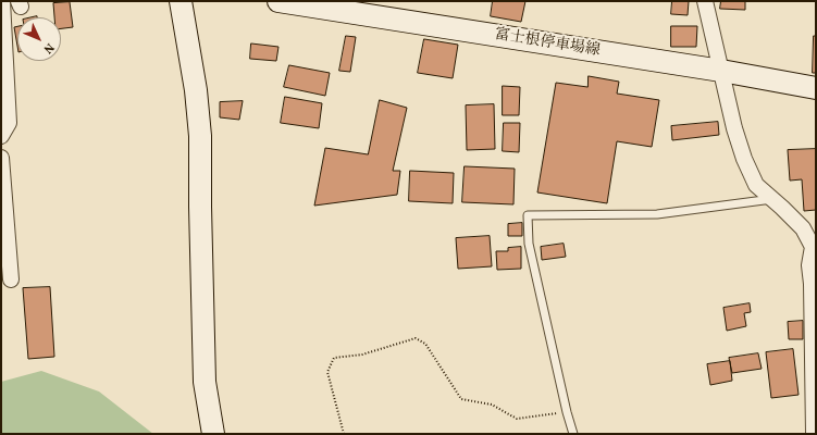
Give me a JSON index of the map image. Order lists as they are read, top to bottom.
{
  "streets": {
    "main road": ["富士根停車場線"]
  },
  "north": "bottom right"
}
